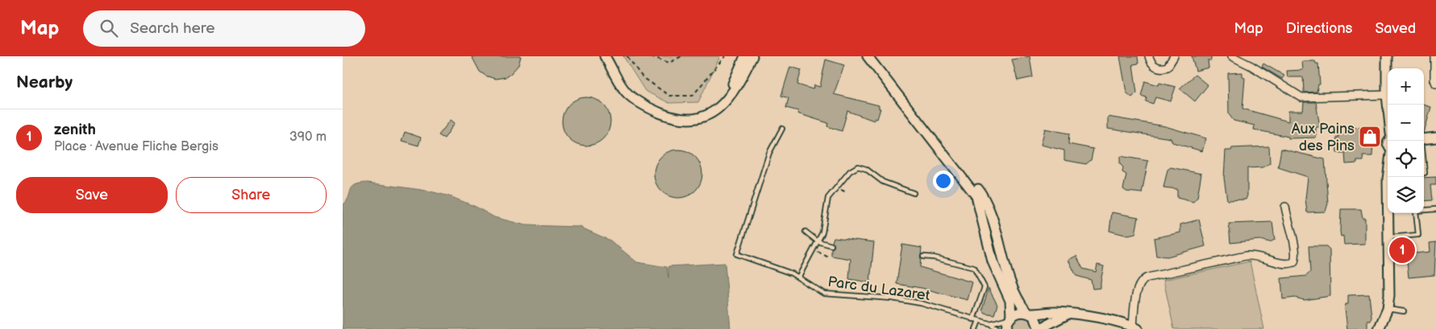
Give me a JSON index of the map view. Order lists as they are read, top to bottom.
{
  "streets": {
    "lane": ["Parc du Lazaret"]
  },
  "places": {
    "shop": ["Aux Pains des Pins"]
  },
  "page": {
    "header": "Map",
    "search": "Search here",
    "nav": ["Map", "Directions", "Saved"],
    "heading": "Nearby",
    "map_buttons": ["+", "−"],
    "list": [
      {
        "mark": "1",
        "name": "zenith",
        "note": "Place · Avenue Fliche Bergis",
        "value": "390 m"
      }
    ],
    "buttons": ["Save", "Share"],
    "pins": "1"
  }
}
